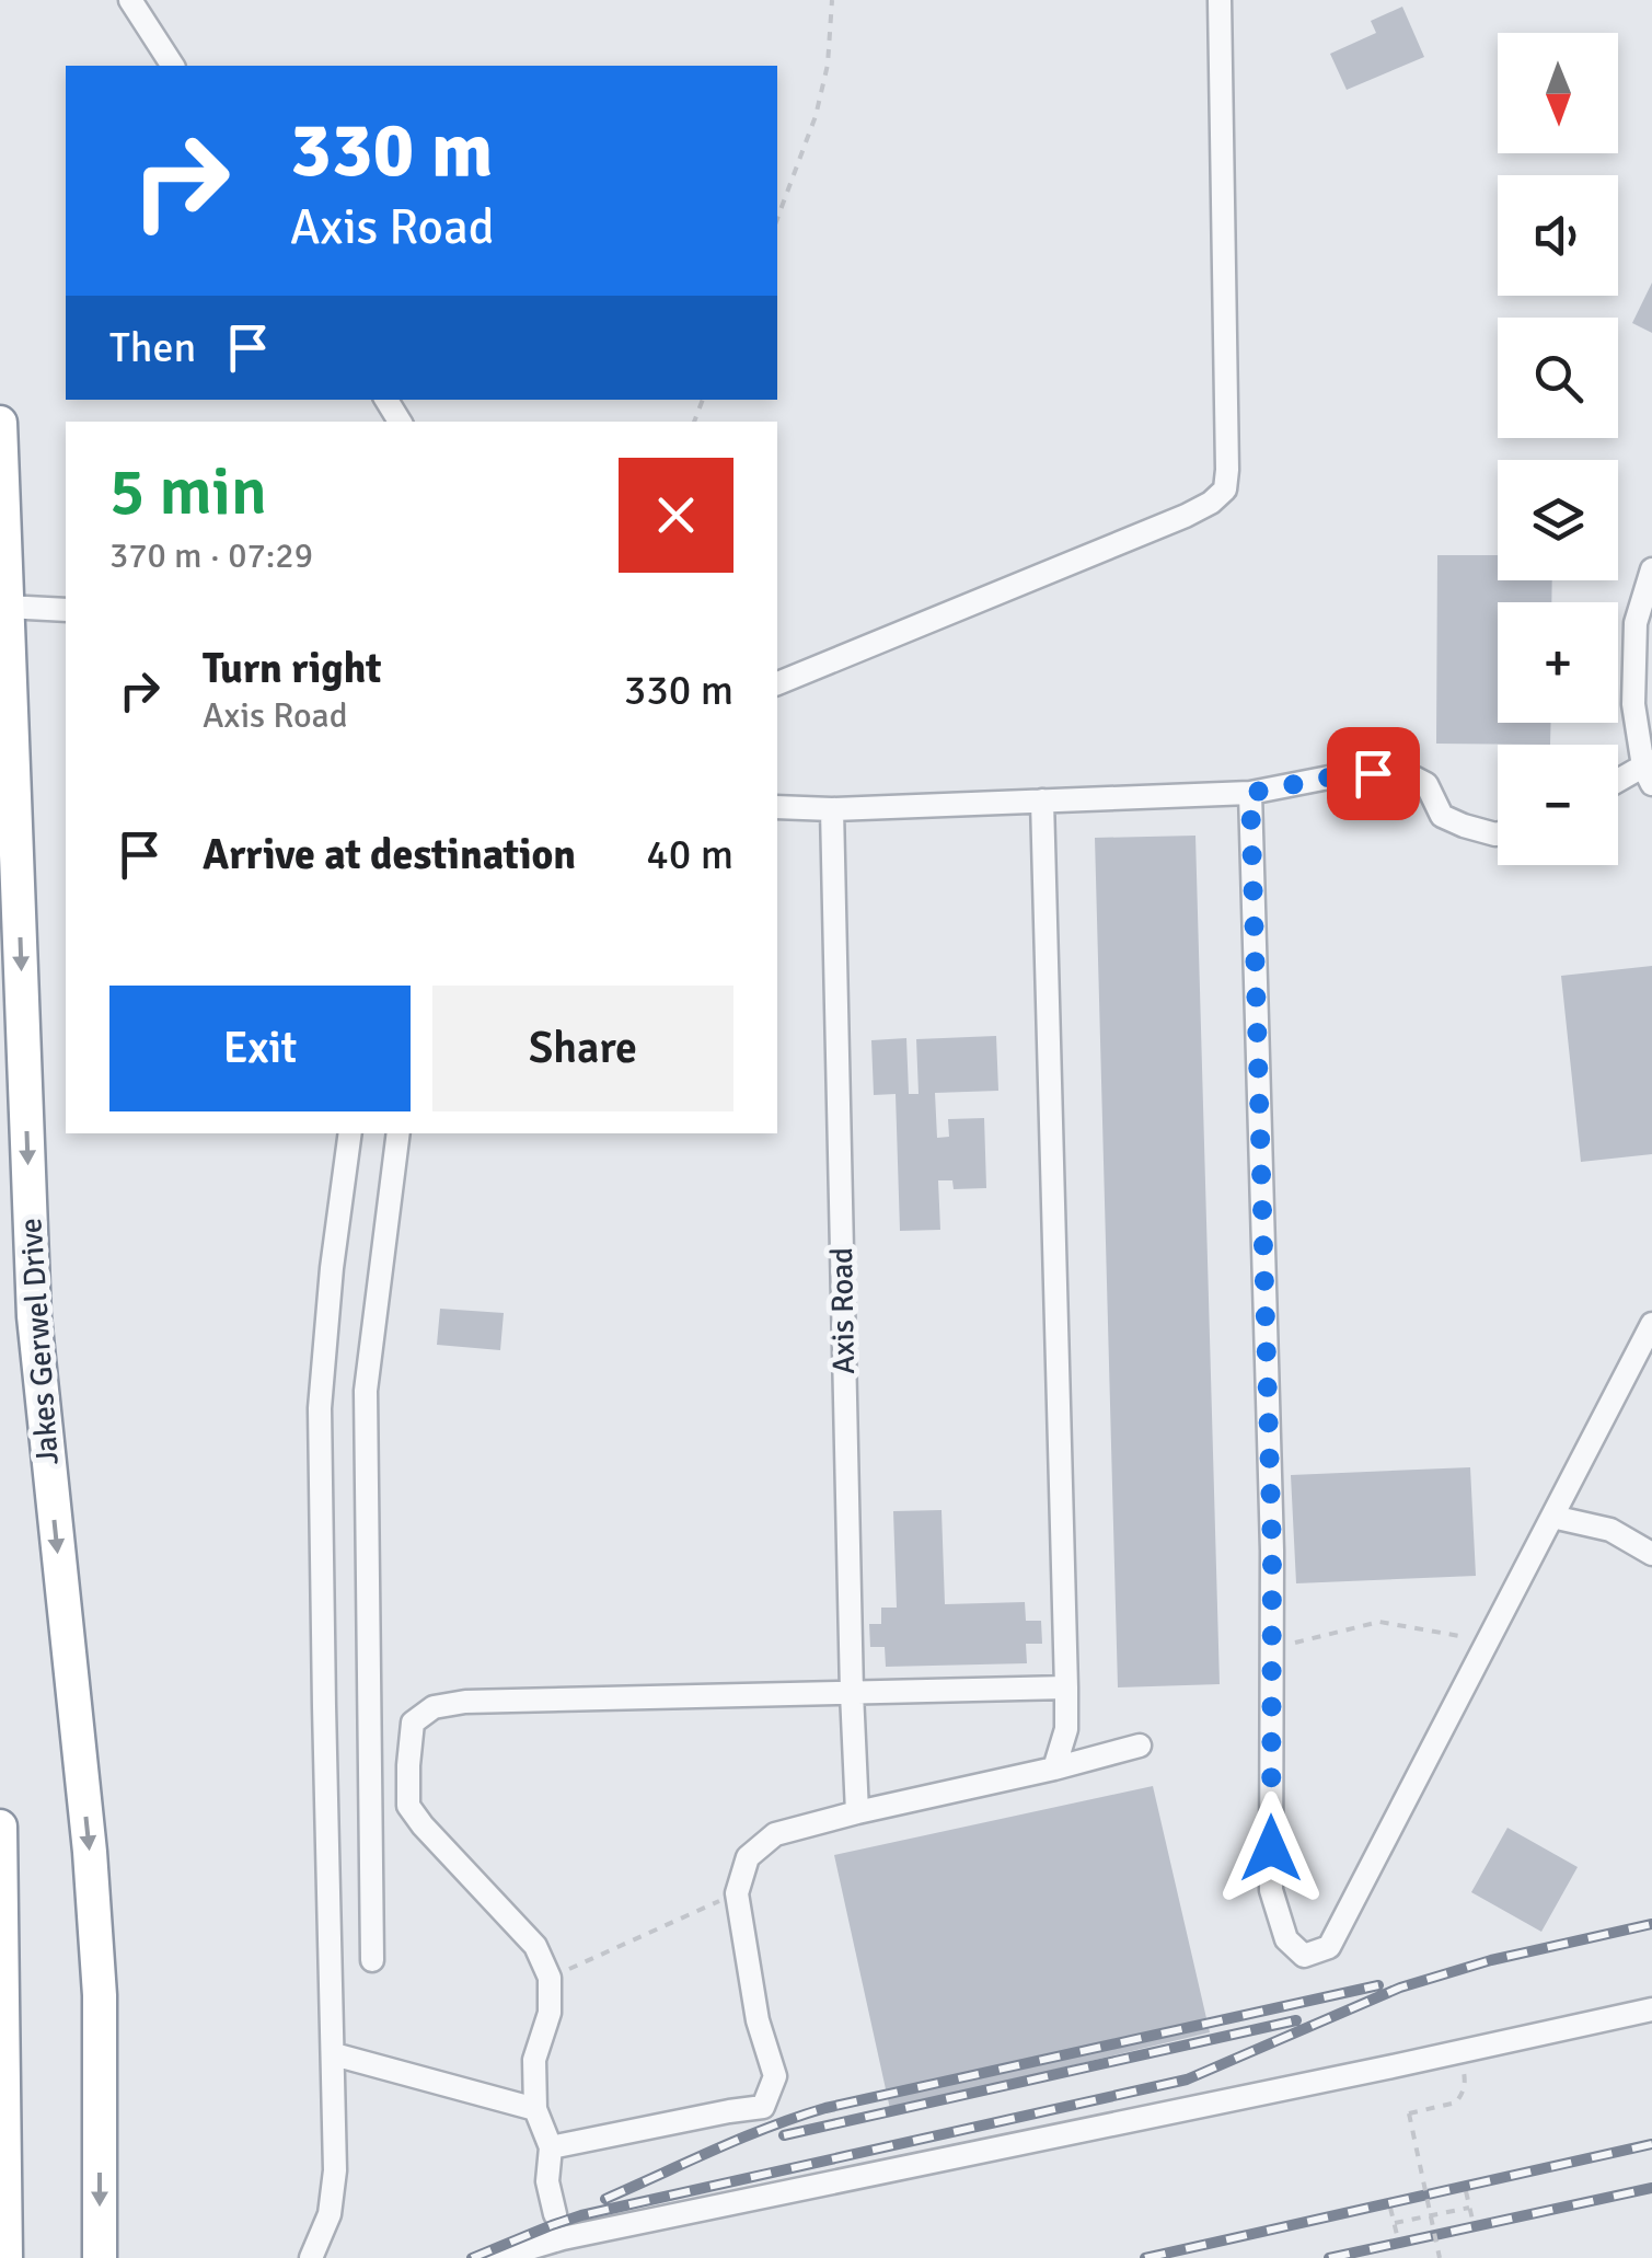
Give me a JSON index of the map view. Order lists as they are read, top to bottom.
{
  "streets": {
    "highway": ["Jakes Gerwel Drive"],
    "street": ["Axis Road"]
  },
  "one_way": ["Jakes Gerwel Drive"],
  "north": "bottom",
  "page": {
    "map_buttons": ["+", "−"],
    "turn": ["330 m", "Axis Road"],
    "then": "Then",
    "heading": ["5 min", "370 m · 07:29"],
    "list": [
      {
        "name": "Turn right",
        "note": "Axis Road",
        "value": "330 m"
      },
      {
        "name": "Arrive at destination",
        "value": "40 m"
      }
    ],
    "buttons": ["Exit", "Share"]
  }
}
